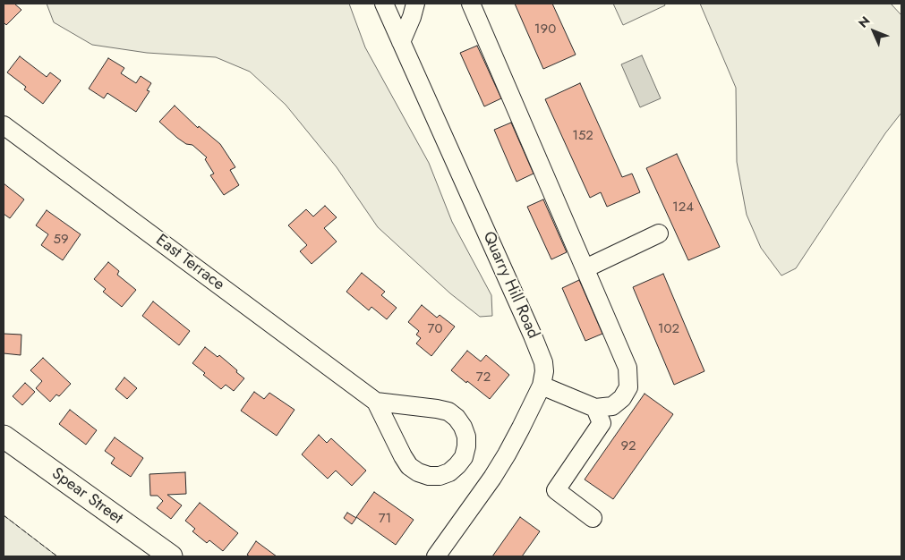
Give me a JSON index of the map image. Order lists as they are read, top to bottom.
{
  "streets": {
    "main road": ["Spear Street"],
    "street": ["East Terrace", "Quarry Hill Road"]
  },
  "house_numbers": [
    "190",
    "152",
    "124",
    "59",
    "70",
    "102",
    "72",
    "92",
    "71"
  ],
  "north": "top left"
}
